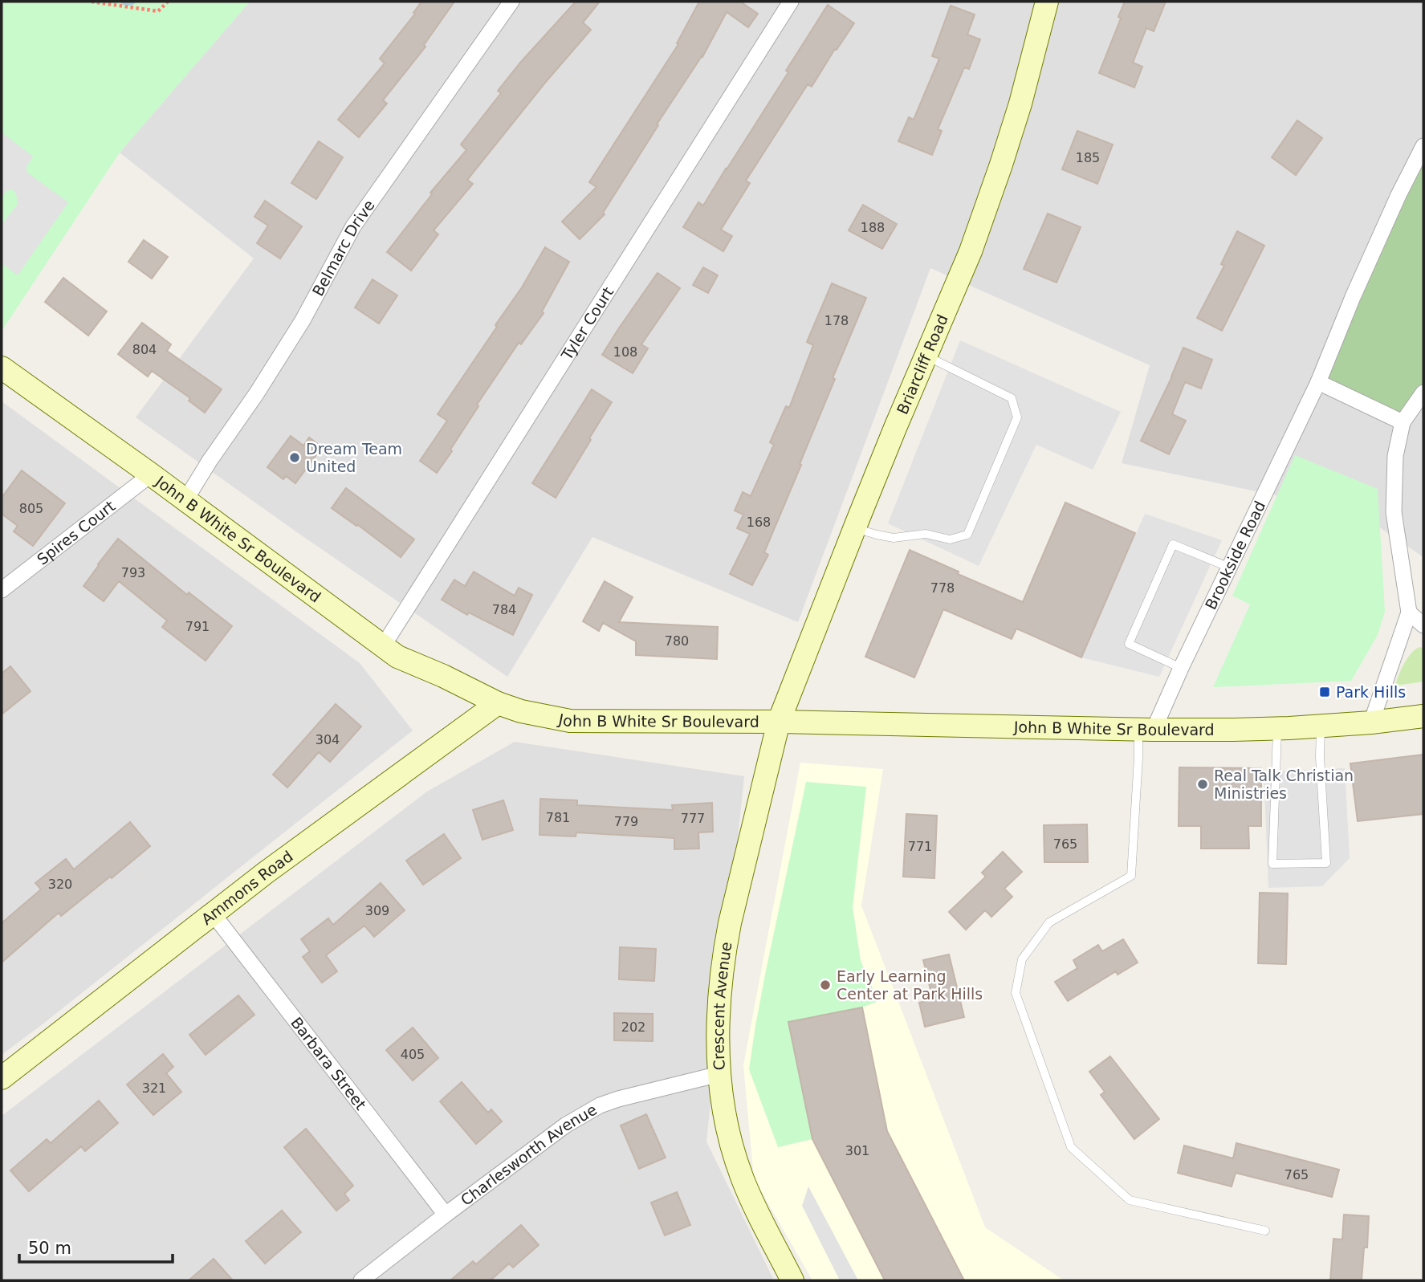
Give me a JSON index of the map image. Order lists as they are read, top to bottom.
{
  "streets": {
    "street": [
      "Belmarc Drive",
      "Tyler Court",
      "Briarcliff Road",
      "Spires Court",
      "John B White Sr Boulevard",
      "Brookside Road",
      "Ammons Road",
      "Crescent Avenue",
      "Barbara Street",
      "Charlesworth Avenue"
    ]
  },
  "crossings": [
    ["Belmarc Drive", "John B White Sr Boulevard"],
    ["Tyler Court", "John B White Sr Boulevard"],
    ["Briarcliff Road", "John B White Sr Boulevard"],
    ["Briarcliff Road", "Crescent Avenue"],
    ["Spires Court", "John B White Sr Boulevard"],
    ["John B White Sr Boulevard", "Brookside Road"],
    ["John B White Sr Boulevard", "Ammons Road"],
    ["John B White Sr Boulevard", "Crescent Avenue"],
    ["Ammons Road", "Barbara Street"],
    ["Crescent Avenue", "Charlesworth Avenue"],
    ["Barbara Street", "Charlesworth Avenue"]
  ],
  "places": {
    "other": ["Dream Team United", "Real Talk Christian Ministries", "Early Learning Center at Park Hills"],
    "transit": ["Park Hills"]
  },
  "house_numbers": [
    "185",
    "188",
    "178",
    "804",
    "108",
    "805",
    "168",
    "793",
    "778",
    "784",
    "791",
    "780",
    "304",
    "781",
    "777",
    "779",
    "765",
    "771",
    "320",
    "309",
    "202",
    "405",
    "321",
    "301",
    "765"
  ],
  "scale_bar": "50 m"
}
